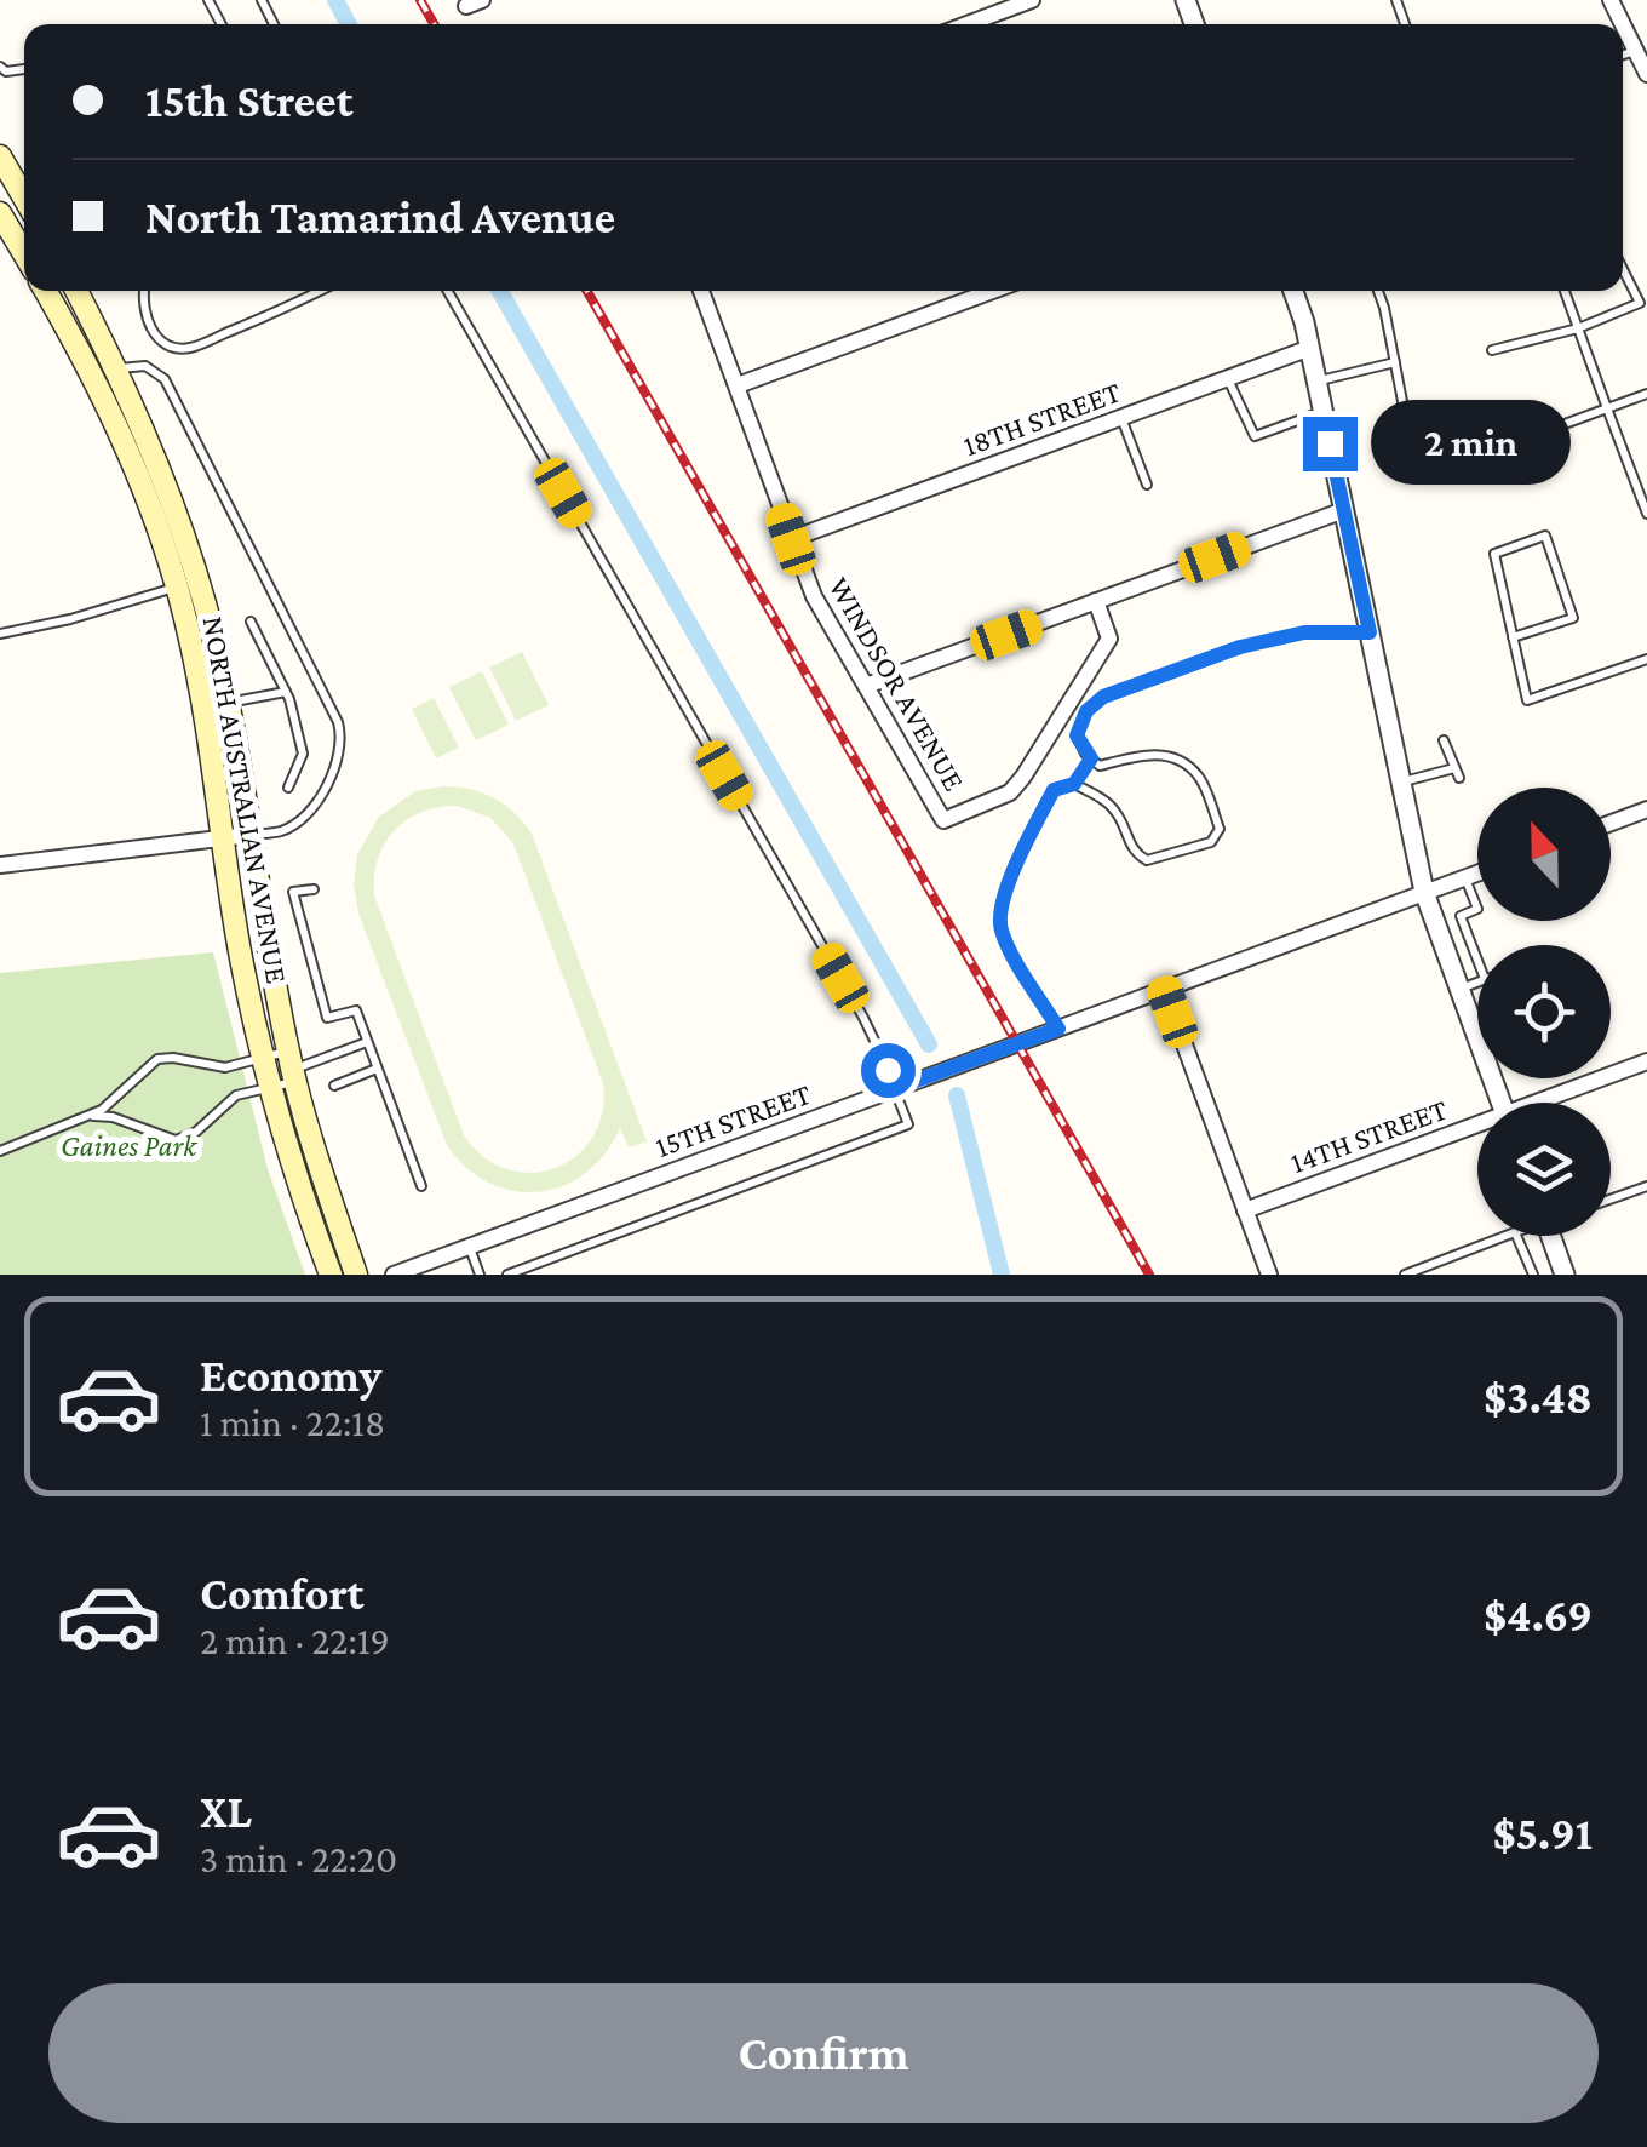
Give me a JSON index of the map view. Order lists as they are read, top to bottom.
{
  "streets": {
    "main road": ["NORTH AUSTRALIAN AVENUE"],
    "street": [
      "18TH STREET",
      "WINDSOR AVENUE",
      "15TH STREET",
      "14TH STREET"
    ]
  },
  "crossings": [
    ["18TH STREET", "WINDSOR AVENUE"]
  ],
  "parks": ["Gaines Park"],
  "north": "top",
  "page": {
    "banner": ["15th Street", "North Tamarind Avenue"],
    "bubble": "2 min",
    "list": [
      {
        "name": "Economy",
        "note": "1 min · 22:18",
        "value": "$3.48"
      },
      {
        "name": "Comfort",
        "note": "2 min · 22:19",
        "value": "$4.69"
      },
      {
        "name": "XL",
        "note": "3 min · 22:20",
        "value": "$5.91"
      }
    ],
    "buttons": "Confirm"
  }
}
